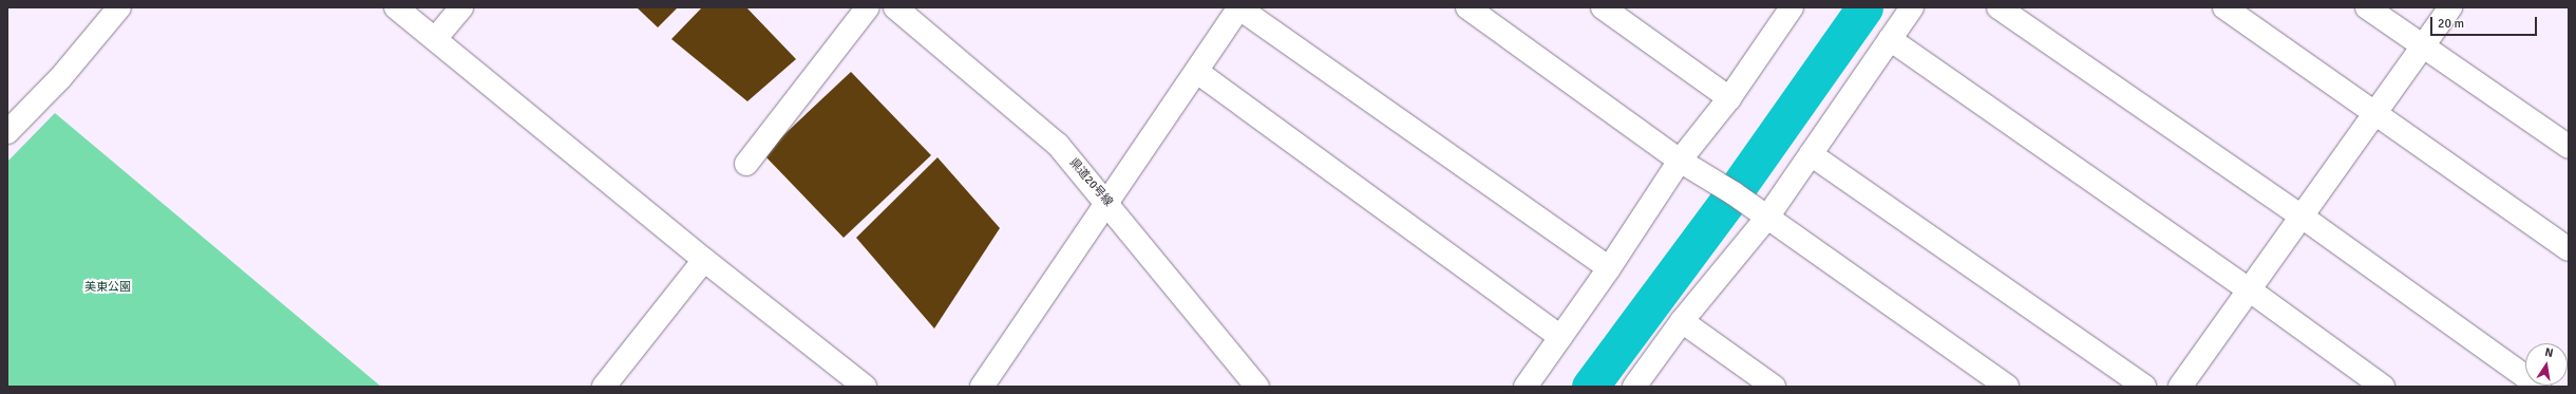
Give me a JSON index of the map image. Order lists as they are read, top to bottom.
{
  "streets": {
    "street": ["県道20号線"]
  },
  "parks": ["美東公園"],
  "scale_bar": "20 m",
  "north": "top"
}
